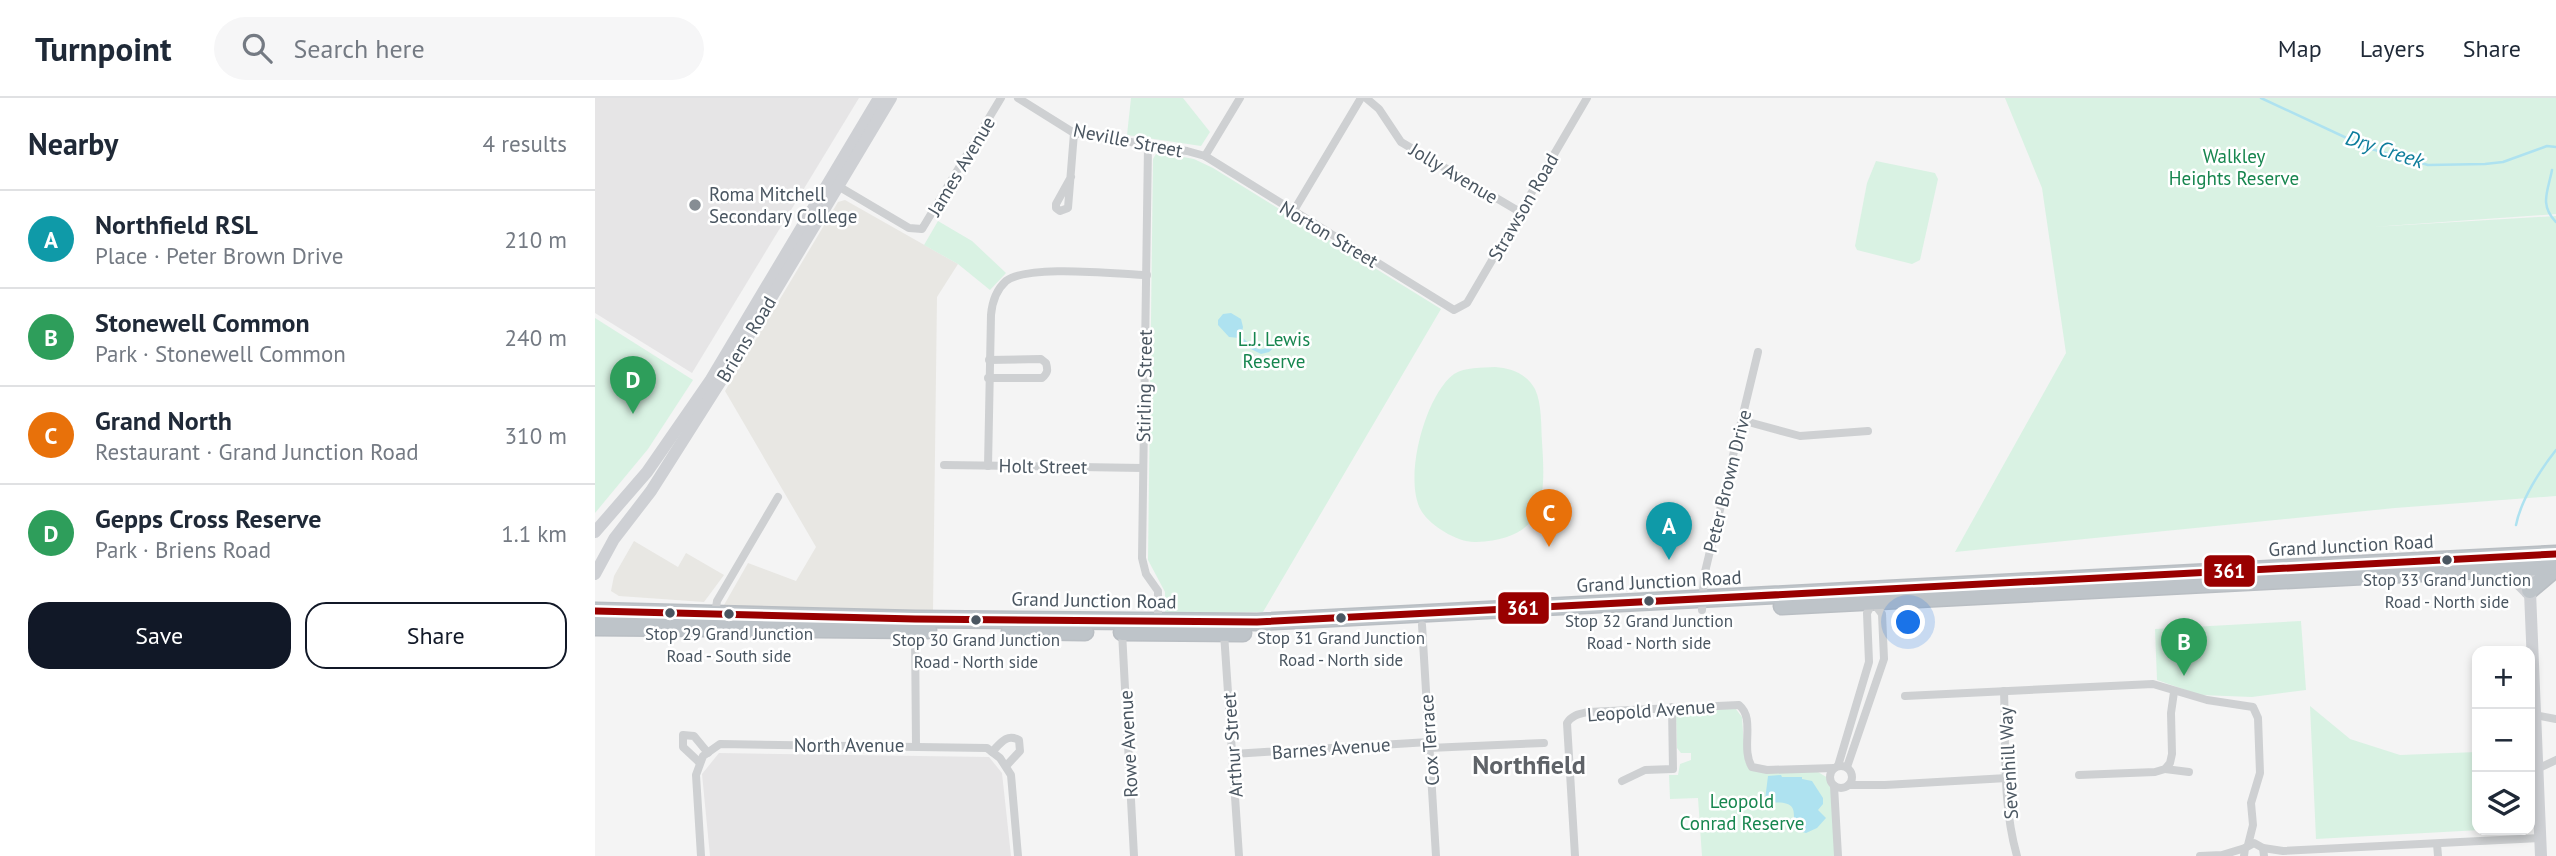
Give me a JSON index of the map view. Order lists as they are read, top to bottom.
{
  "streets": {
    "highway": ["Grand Junction Road"],
    "main road": ["Briens Road"],
    "street": [
      "Neville Street",
      "James Avenue",
      "Jolly Avenue",
      "Strawson Road",
      "Norton Street",
      "Stirling Street",
      "Holt Street",
      "Peter Brown Drive",
      "Leopold Avenue",
      "Cox Terrace",
      "Rowe Avenue",
      "North Avenue",
      "Arthur Street",
      "Barnes Avenue",
      "Sevenhill Way"
    ]
  },
  "crossings": [
    ["Neville Street", "Norton Street"],
    ["Neville Street", "Stirling Street"],
    ["James Avenue", "Briens Road"],
    ["Jolly Avenue", "Strawson Road"],
    ["Strawson Road", "Norton Street"],
    ["Stirling Street", "Holt Street"],
    ["Stirling Street", "Grand Junction Road"],
    ["Peter Brown Drive", "Grand Junction Road"],
    ["Grand Junction Road", "Cox Terrace"],
    ["Grand Junction Road", "Rowe Avenue"],
    ["Grand Junction Road", "Arthur Street"],
    ["Cox Terrace", "Barnes Avenue"],
    ["Arthur Street", "Barnes Avenue"]
  ],
  "districts": ["Northfield"],
  "water": ["Dry Creek"],
  "parks": ["Walkley Heights Reserve", "L.J. Lewis Reserve", "Leopold Conrad Reserve"],
  "places": [
    "Roma Mitchell Secondary College",
    "Stop 33 Grand Junction Road - North side",
    "Stop 32 Grand Junction Road - North side",
    "Stop 29 Grand Junction Road - South side",
    "Stop 31 Grand Junction Road - North side",
    "Stop 30 Grand Junction Road - North side"
  ],
  "lines": ["transit line 361"],
  "page": {
    "header": "Turnpoint",
    "search": "Search here",
    "nav": ["Map", "Layers", "Share"],
    "heading": ["Nearby", "4 results"],
    "list": [
      {
        "mark": "A",
        "name": "Northfield RSL",
        "note": "Place · Peter Brown Drive",
        "value": "210 m"
      },
      {
        "mark": "B",
        "name": "Stonewell Common",
        "note": "Park · Stonewell Common",
        "value": "240 m"
      },
      {
        "mark": "C",
        "name": "Grand North",
        "note": "Restaurant · Grand Junction Road",
        "value": "310 m"
      },
      {
        "mark": "D",
        "name": "Gepps Cross Reserve",
        "note": "Park · Briens Road",
        "value": "1.1 km"
      }
    ],
    "pins": [
      "D",
      "C",
      "A",
      "B"
    ],
    "buttons": ["Save", "Share"],
    "map_buttons": ["+", "−"]
  }
}
